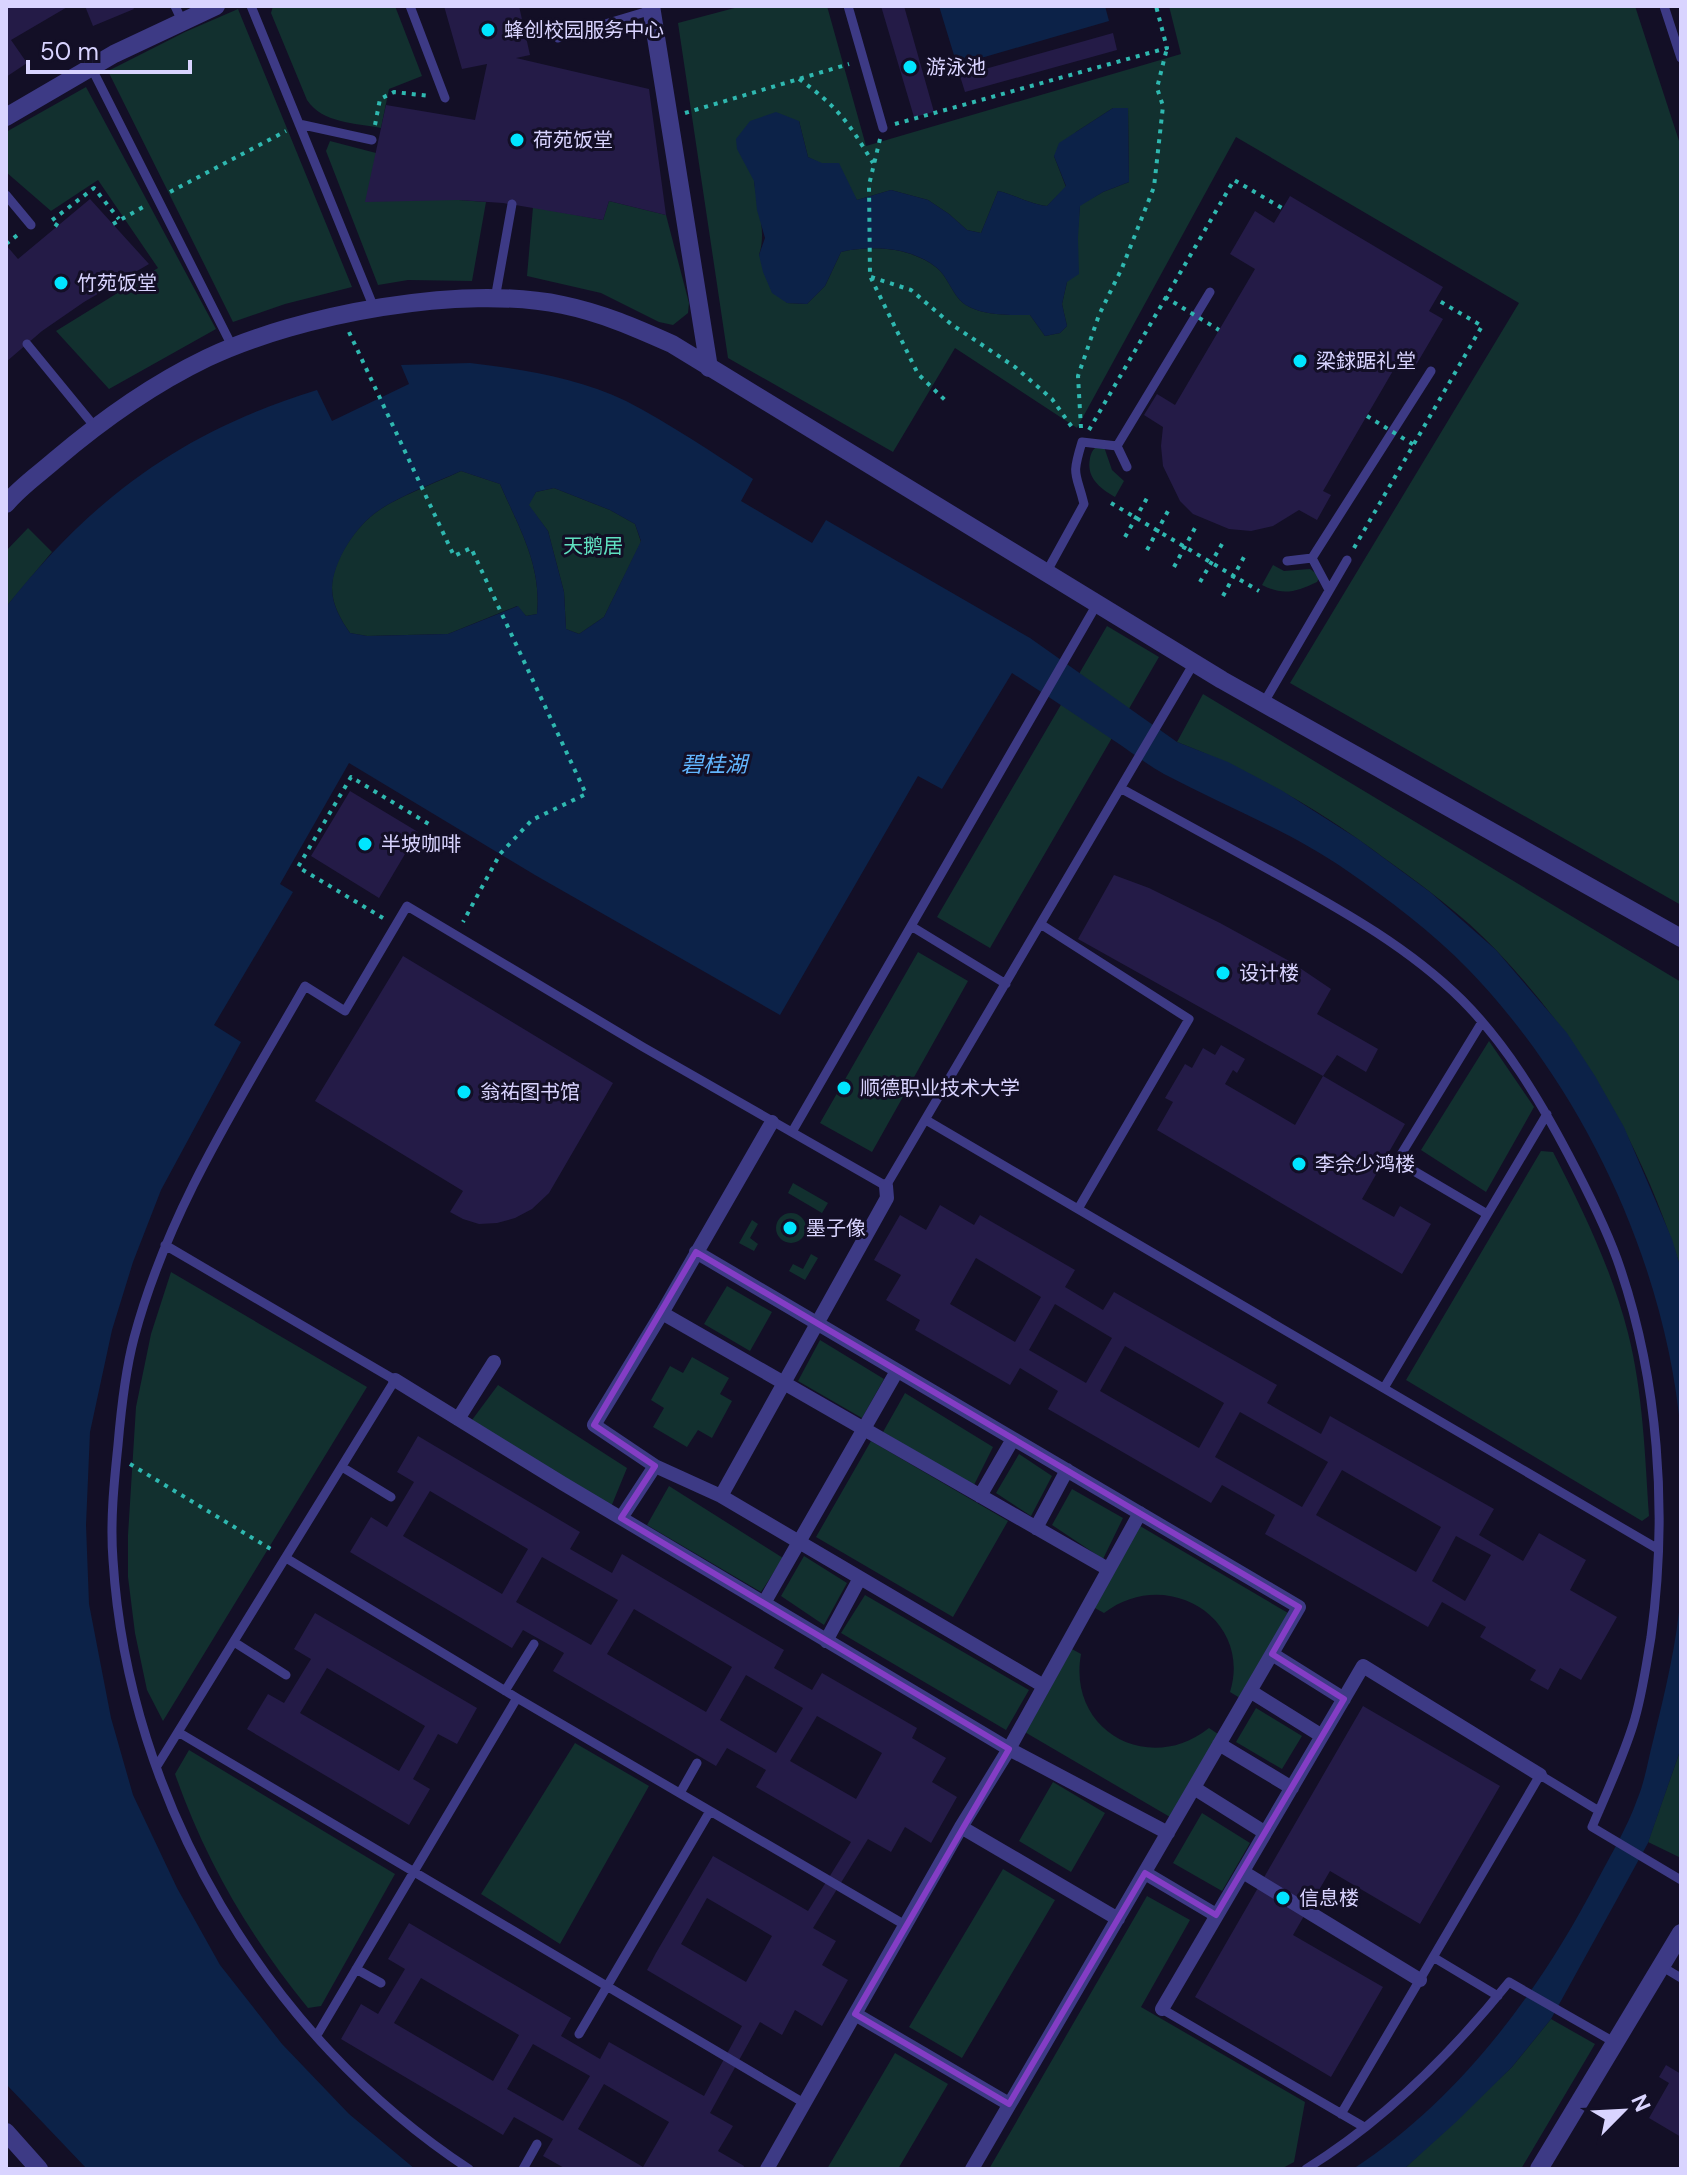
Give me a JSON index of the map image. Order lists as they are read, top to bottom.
{
  "water": ["碧桂湖"],
  "parks": ["天鹅居"],
  "places": [
    "蜂创校园服务中心",
    "游泳池",
    "荷苑饭堂",
    "竹苑饭堂",
    "梁銶踞礼堂",
    "半坡咖啡",
    "设计楼",
    "顺德职业技术大学",
    "翁祐图书馆",
    "李佘少鸿楼",
    "墨子像",
    "信息楼"
  ],
  "scale_bar": "50 m",
  "north": "top right"
}
